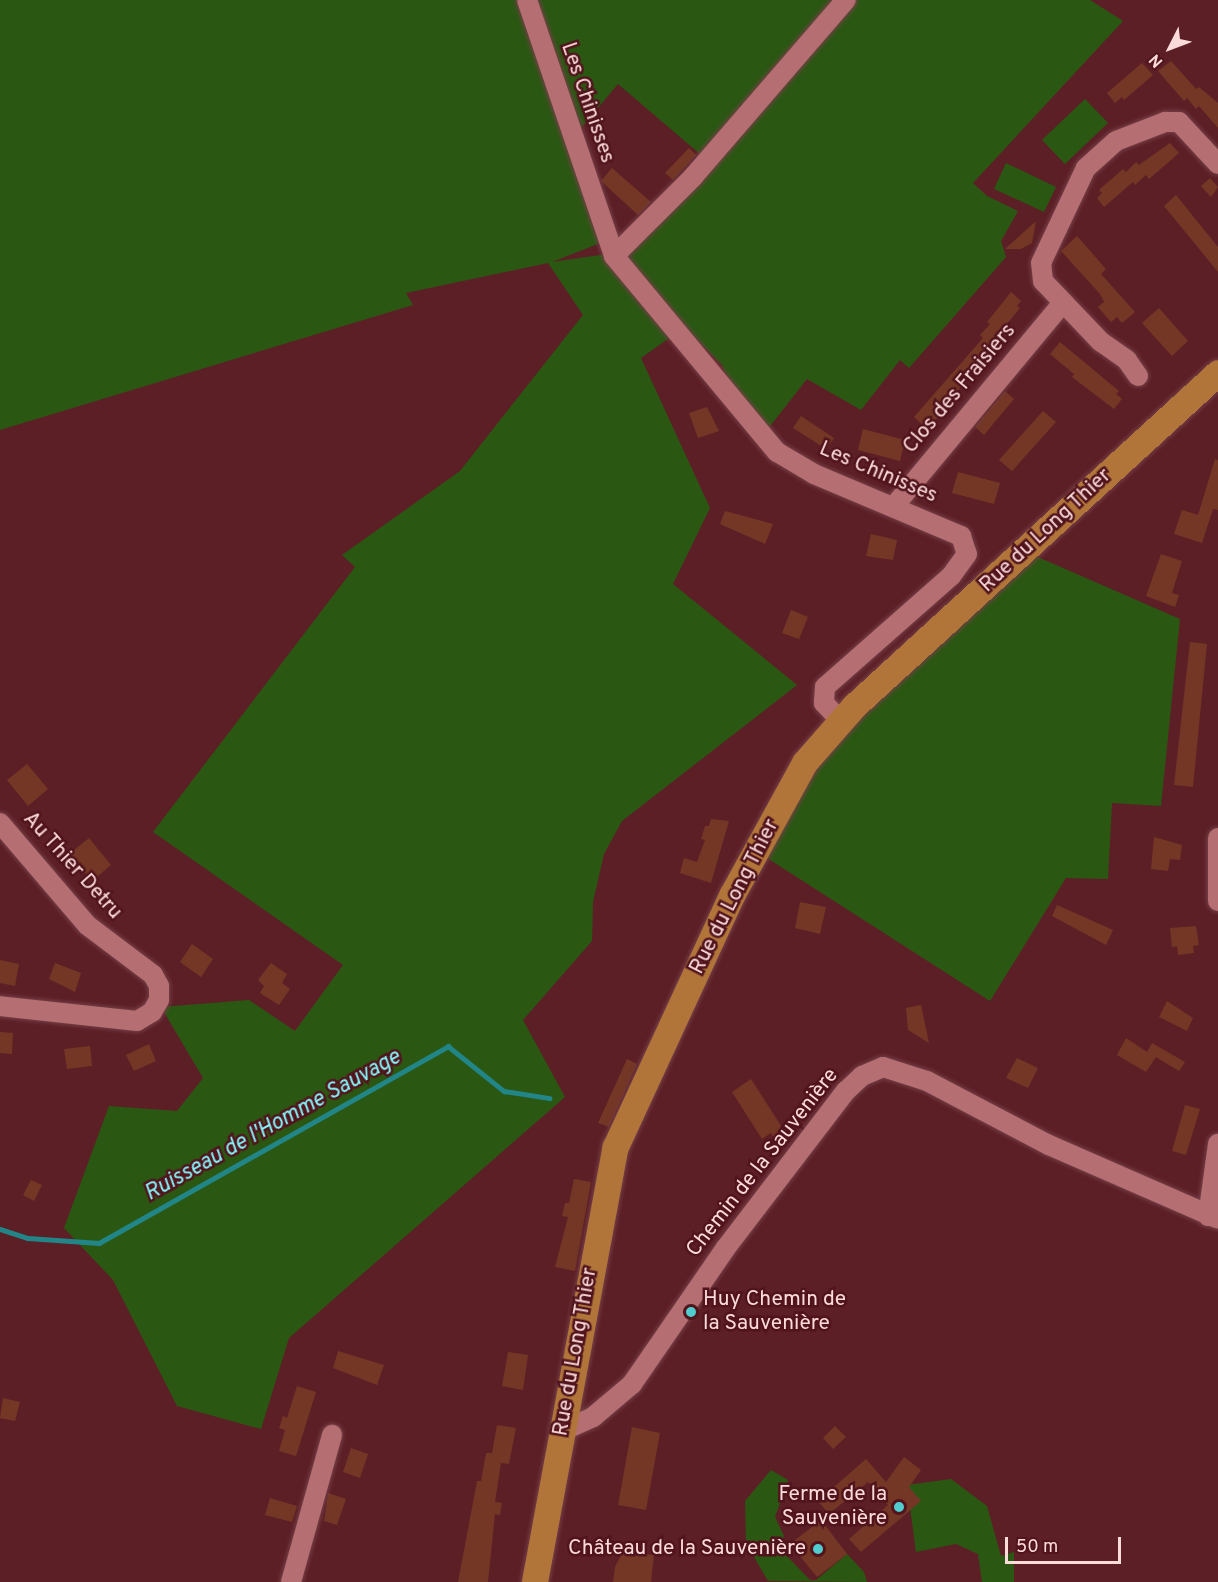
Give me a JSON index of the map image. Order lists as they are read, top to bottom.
{
  "streets": {
    "main road": ["Rue du Long Thier"],
    "street": [
      "Les Chinisses",
      "Clos des Fraisiers",
      "Au Thier Detru",
      "Chemin de la Sauvenière"
    ]
  },
  "crossings": [
    ["Les Chinisses", "Clos des Fraisiers"],
    ["Les Chinisses", "Rue du Long Thier"],
    ["Rue du Long Thier", "Chemin de la Sauvenière"]
  ],
  "water": ["Ruisseau de l'Homme Sauvage"],
  "places": ["Huy Chemin de la Sauvenière", "Ferme de la Sauvenière", "Château de la Sauvenière"],
  "scale_bar": "50 m",
  "north": "bottom left"
}
